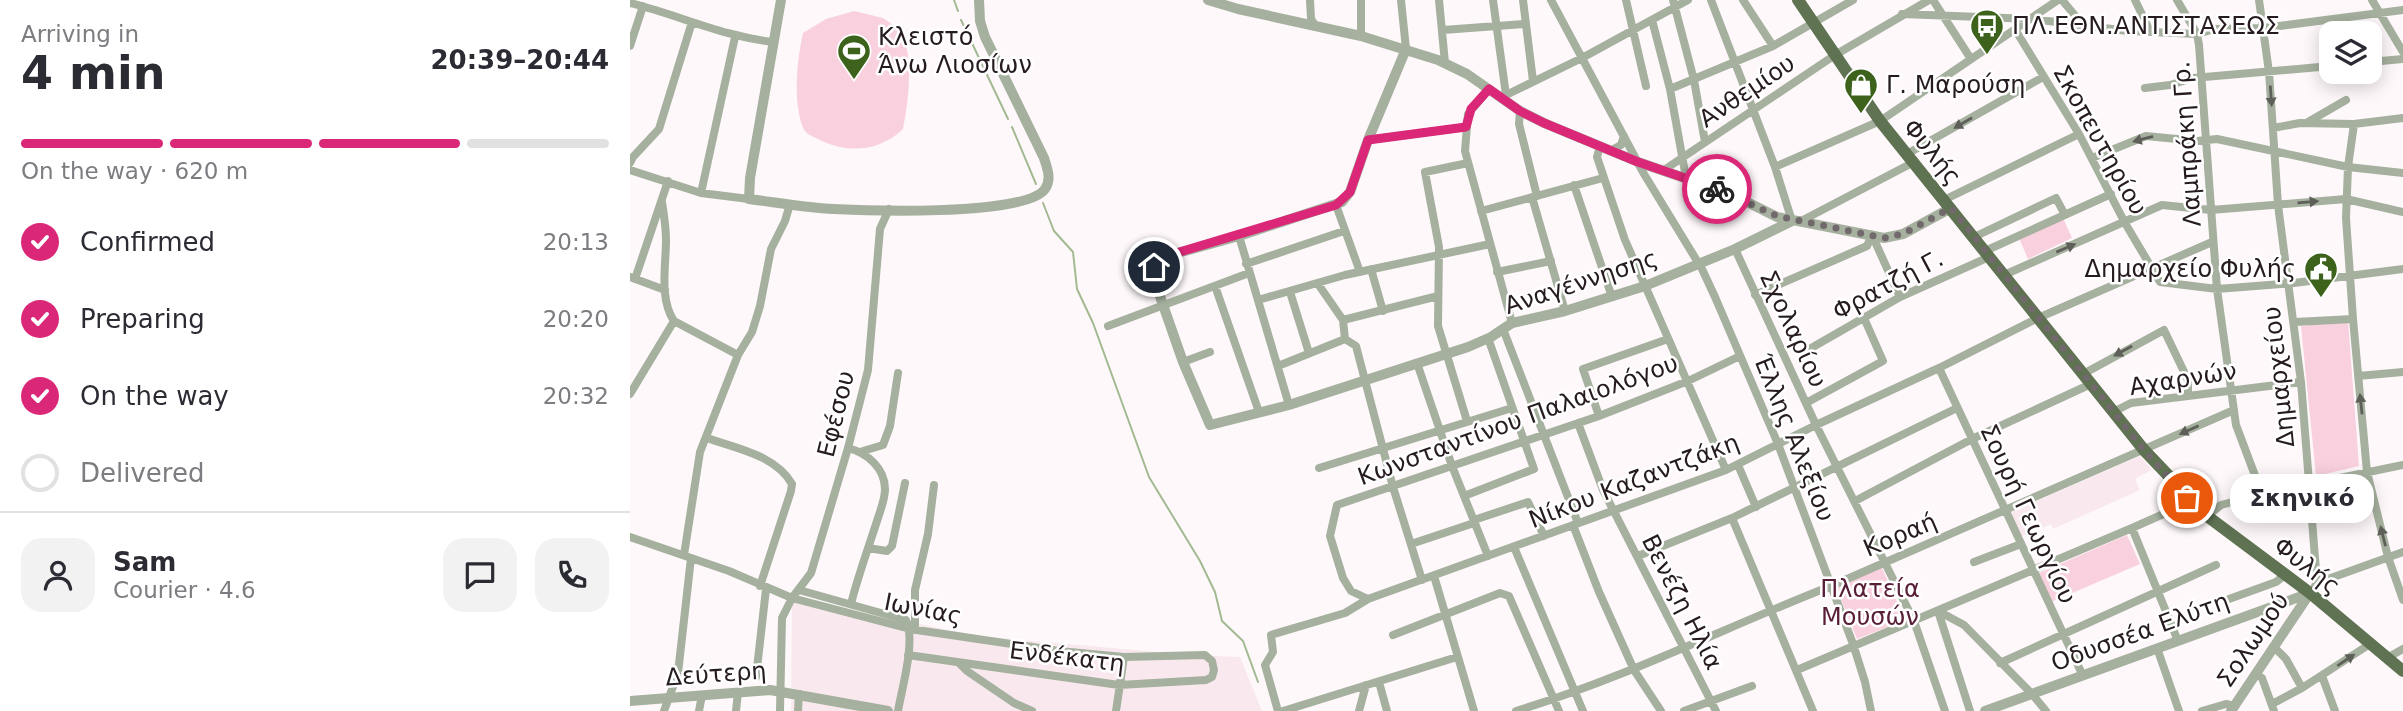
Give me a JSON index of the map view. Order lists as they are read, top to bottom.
{
  "streets": {
    "main road": ["Φυλής"],
    "street": [
      "Ανθεμίου",
      "Σκοπευτηρίου",
      "Λαμπράκη Γρ.",
      "Αναγέννησης",
      "Φρατζή Γ.",
      "Σχολαρίου",
      "Δημαρχείου",
      "Αχαρνών",
      "Εφέσου",
      "Κωνσταντίνου Παλαιολόγου",
      "Έλλης Αλεξίου",
      "Νίκου Καζαντζάκη",
      "Σουρή Γεωργίου",
      "Κοραή",
      "Βενέζη Ηλία",
      "Ιωνίας",
      "Οδυσσέα Ελύτη",
      "Σολωμού",
      "Ενδέκατη",
      "Δεύτερη"
    ]
  },
  "crossings": [
    ["Ανθεμίου", "Φυλής"],
    ["Σκοπευτηρίου", "Φρατζή Γ."],
    ["Σκοπευτηρίου", "Νίκου Καζαντζάκη"],
    ["Λαμπράκη Γρ.", "Αχαρνών"],
    ["Λαμπράκη Γρ.", "Νίκου Καζαντζάκη"],
    ["Λαμπράκη Γρ.", "Κοραή"],
    ["Φυλής", "Φρατζή Γ."],
    ["Φυλής", "Δημαρχείου"],
    ["Φυλής", "Αχαρνών"],
    ["Φυλής", "Νίκου Καζαντζάκη"],
    ["Φυλής", "Κοραή"],
    ["Φυλής", "Οδυσσέα Ελύτη"],
    ["Φυλής", "Σολωμού"],
    ["Αναγέννησης", "Σχολαρίου"],
    ["Αναγέννησης", "Έλλης Αλεξίου"],
    ["Σχολαρίου", "Νίκου Καζαντζάκη"],
    ["Σχολαρίου", "Κοραή"],
    ["Δημαρχείου", "Αχαρνών"],
    ["Δημαρχείου", "Οδυσσέα Ελύτη"],
    ["Δημαρχείου", "Σολωμού"],
    ["Εφέσου", "Ιωνίας"],
    ["Κωνσταντίνου Παλαιολόγου", "Έλλης Αλεξίου"],
    ["Κωνσταντίνου Παλαιολόγου", "Νίκου Καζαντζάκη"],
    ["Κωνσταντίνου Παλαιολόγου", "Βενέζη Ηλία"],
    ["Έλλης Αλεξίου", "Νίκου Καζαντζάκη"],
    ["Έλλης Αλεξίου", "Κοραή"],
    ["Νίκου Καζαντζάκη", "Σουρή Γεωργίου"],
    ["Νίκου Καζαντζάκη", "Βενέζη Ηλία"],
    ["Σουρή Γεωργίου", "Κοραή"],
    ["Σουρή Γεωργίου", "Οδυσσέα Ελύτη"],
    ["Κοραή", "Βενέζη Ηλία"],
    ["Ιωνίας", "Ενδέκατη"],
    ["Οδυσσέα Ελύτη", "Σολωμού"]
  ],
  "parks": ["Πλατεία Μουσών"],
  "places": {
    "bus stop": ["ΠΛ.ΕΘΝ.ΑΝΤΙΣΤΑΣΕΩΣ"],
    "sports": ["Κλειστό Άνω Λιοσίων"],
    "shop": ["Γ. Μαρούση"],
    "public building": ["Δημαρχείο Φυλής"],
    "other": ["Σκηνικό"]
  },
  "page": {
    "heading": ["4 min", "Arriving in", "20:39–20:44"],
    "panel": ["Sam", "Courier · 4.6"],
    "bar": "On the way · 620 m",
    "list": [
      ["Confirmed", "20:13"],
      ["Preparing", "20:20"],
      ["On the way", "20:32"],
      "Delivered"
    ],
    "bubble": "Σκηνικό"
  }
}
